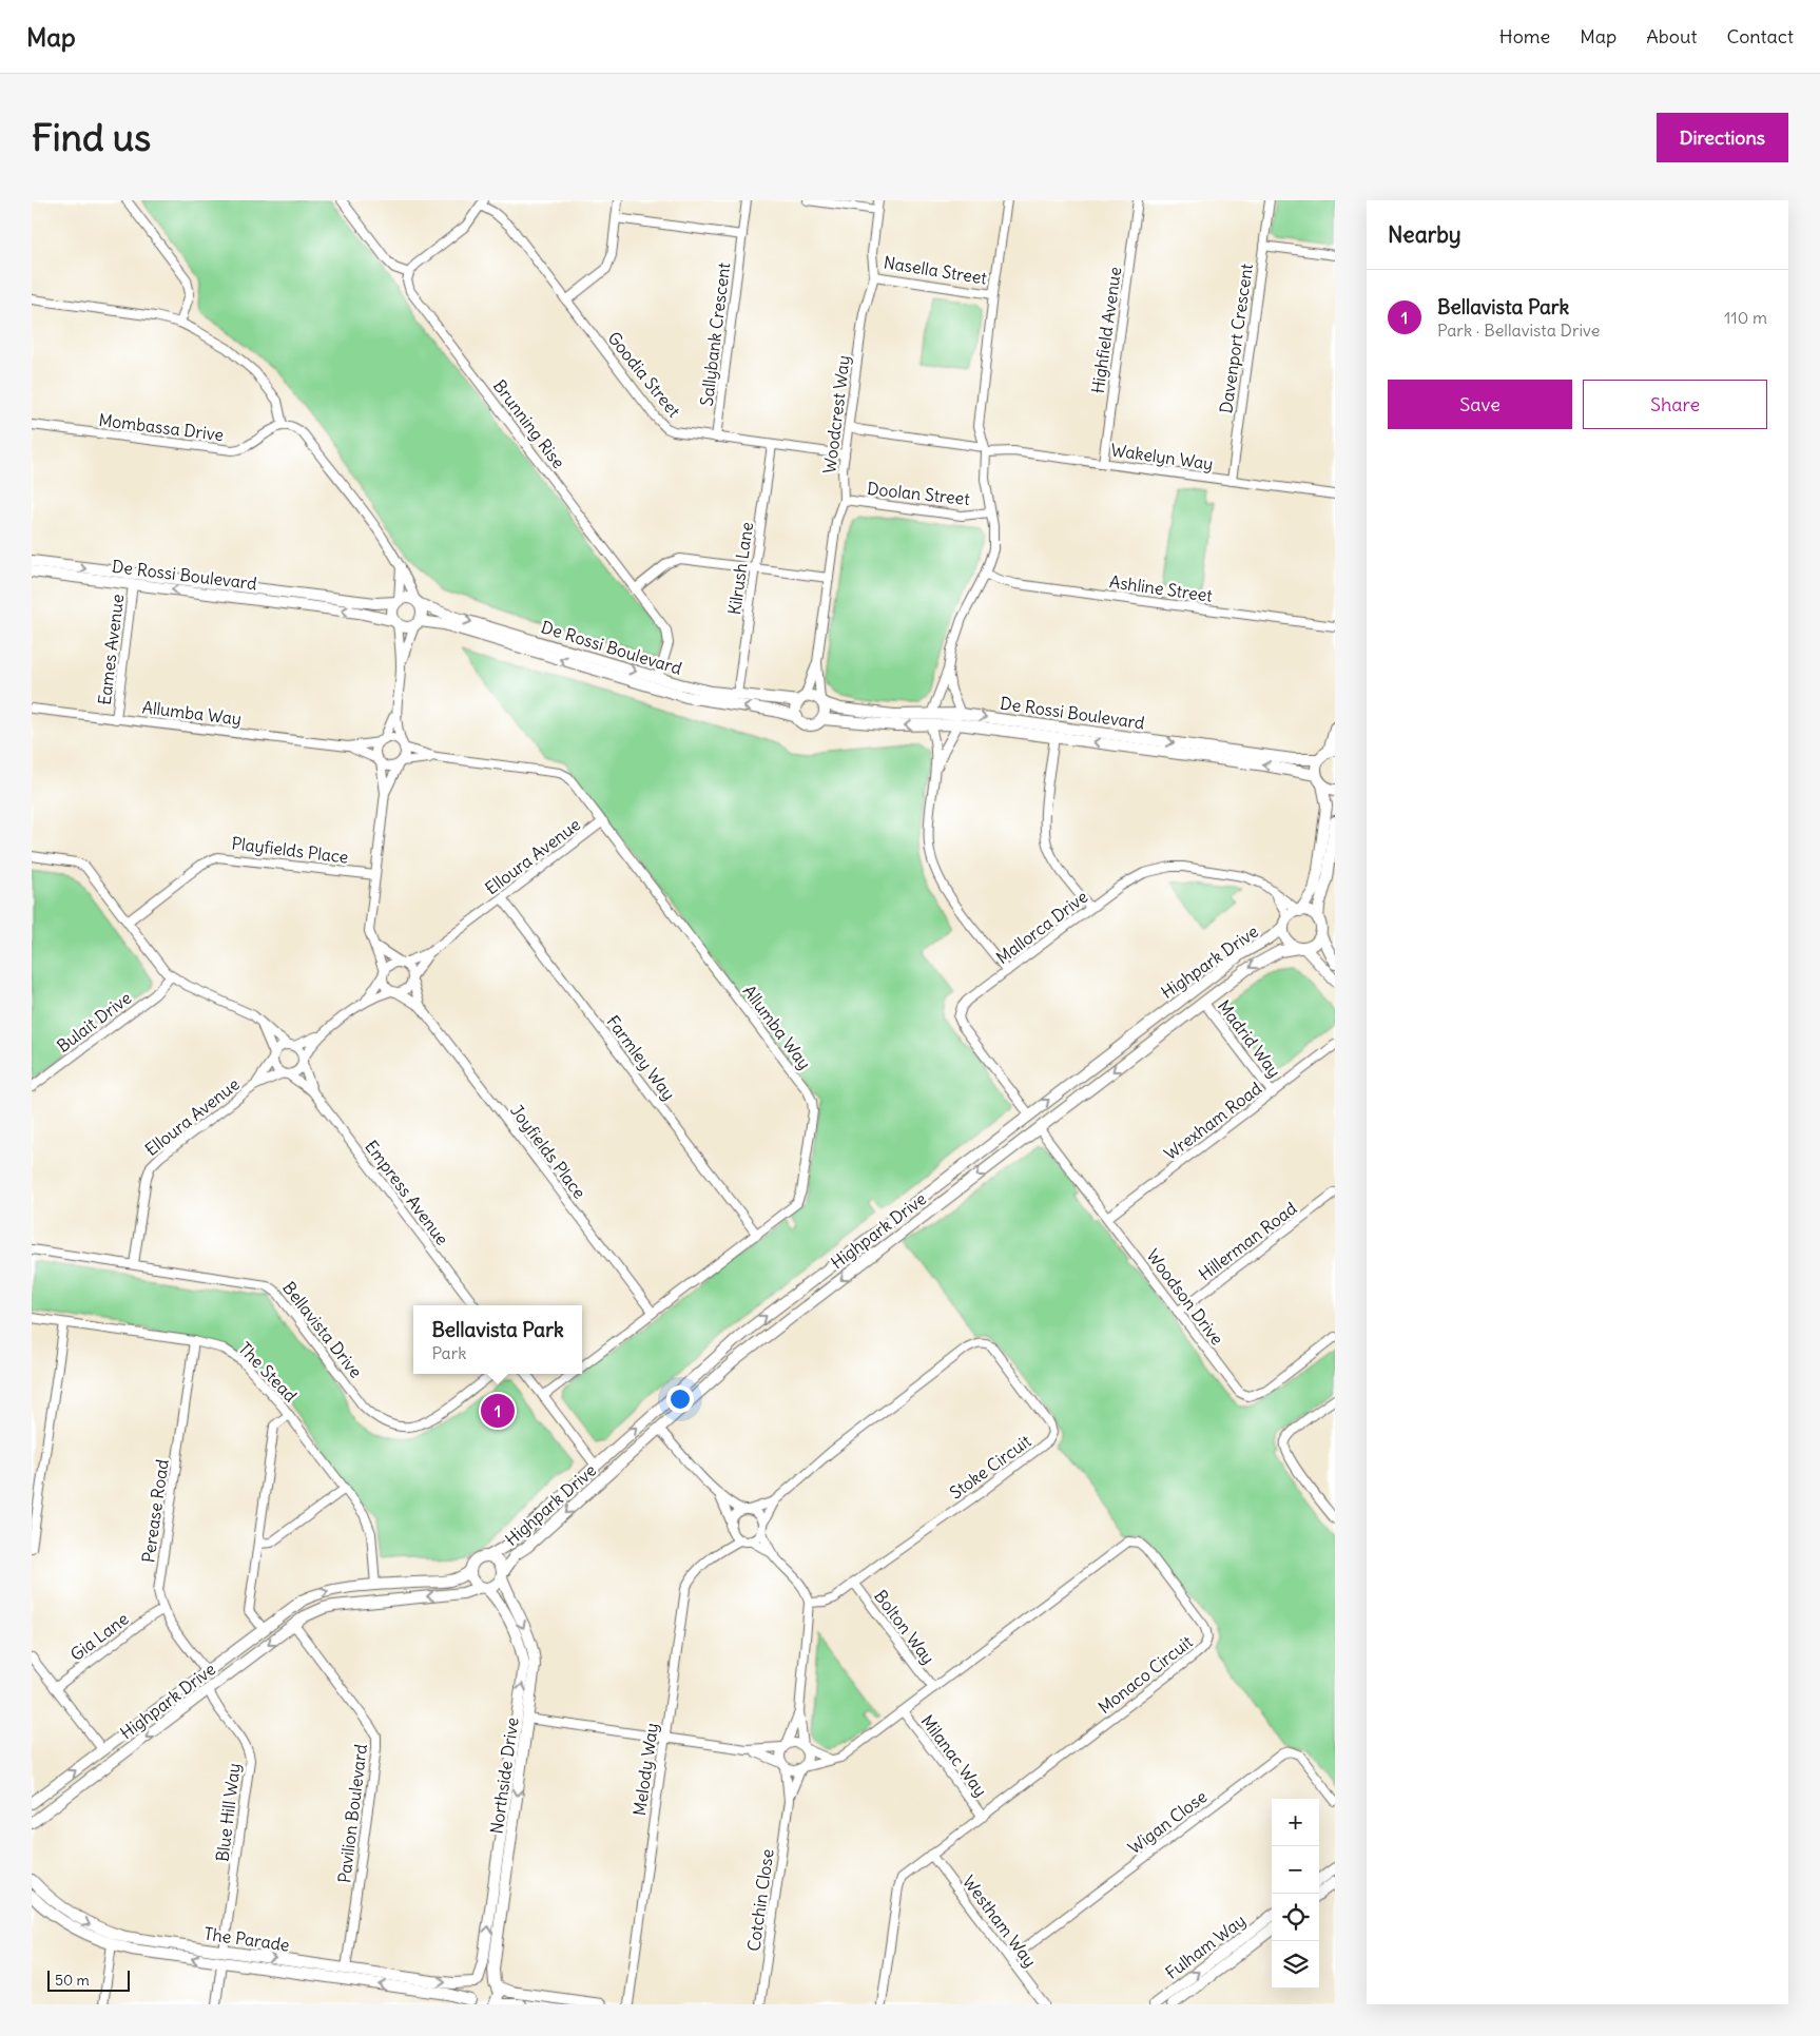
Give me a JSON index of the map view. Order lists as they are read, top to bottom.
{
  "streets": {
    "street": [
      "Nasella Street",
      "Highfield Avenue",
      "Sallybank Crescent",
      "Davenport Crescent",
      "Goodia Street",
      "Woodcrest Way",
      "Brunning Rise",
      "Mombassa Drive",
      "Wakelyn Way",
      "Doolan Street",
      "Kilrush Lane",
      "De Rossi Boulevard",
      "Ashline Street",
      "Eames Avenue",
      "Allumba Way",
      "Playfields Place",
      "Elloura Avenue",
      "Mallorca Drive",
      "Highpark Drive",
      "Bulait Drive",
      "Madrid Way",
      "Farmley Way",
      "Wrexham Road",
      "Joyfields Place",
      "Empress Avenue",
      "Hillerman Road",
      "Woodson Drive",
      "Bellavista Drive",
      "The Stead",
      "Stoke Circuit",
      "Perease Road",
      "Bolton Way",
      "Gia Lane",
      "Monaco Circuit",
      "Milanac Way",
      "Melody Way",
      "Northside Drive",
      "Blue Hill Way",
      "Pavilion Boulevard",
      "Wigan Close",
      "Cotchin Close",
      "Westham Way",
      "The Parade",
      "Fulham Way"
    ]
  },
  "crossings": [
    ["Nasella Street", "Woodcrest Way"],
    ["Highfield Avenue", "Wakelyn Way"],
    ["Sallybank Crescent", "Goodia Street"],
    ["Davenport Crescent", "Wakelyn Way"],
    ["Goodia Street", "Woodcrest Way"],
    ["Goodia Street", "Kilrush Lane"],
    ["Woodcrest Way", "Wakelyn Way"],
    ["Woodcrest Way", "Doolan Street"],
    ["Woodcrest Way", "De Rossi Boulevard"],
    ["Brunning Rise", "De Rossi Boulevard"],
    ["Kilrush Lane", "De Rossi Boulevard"],
    ["De Rossi Boulevard", "Eames Avenue"],
    ["Eames Avenue", "Allumba Way"],
    ["Allumba Way", "Elloura Avenue"],
    ["Allumba Way", "Farmley Way"],
    ["Allumba Way", "Joyfields Place"],
    ["Elloura Avenue", "Farmley Way"],
    ["Elloura Avenue", "Joyfields Place"],
    ["Elloura Avenue", "Empress Avenue"],
    ["Elloura Avenue", "Bellavista Drive"],
    ["Mallorca Drive", "Highpark Drive"],
    ["Highpark Drive", "Madrid Way"],
    ["Highpark Drive", "Woodson Drive"],
    ["Highpark Drive", "The Stead"],
    ["Highpark Drive", "Perease Road"],
    ["Highpark Drive", "Northside Drive"],
    ["Highpark Drive", "Blue Hill Way"],
    ["Highpark Drive", "Pavilion Boulevard"],
    ["Madrid Way", "Wrexham Road"],
    ["Wrexham Road", "Woodson Drive"],
    ["Hillerman Road", "Woodson Drive"],
    ["The Stead", "Perease Road"],
    ["Stoke Circuit", "Bolton Way"],
    ["Stoke Circuit", "Melody Way"],
    ["Perease Road", "Gia Lane"],
    ["Bolton Way", "Monaco Circuit"],
    ["Monaco Circuit", "Milanac Way"],
    ["Monaco Circuit", "Cotchin Close"],
    ["Monaco Circuit", "Westham Way"],
    ["Northside Drive", "The Parade"],
    ["Blue Hill Way", "The Parade"],
    ["Pavilion Boulevard", "The Parade"],
    ["Wigan Close", "Westham Way"]
  ],
  "scale_bar": "50 m",
  "page": {
    "header": "Map",
    "nav": [
      "Home",
      "Map",
      "About",
      "Contact"
    ],
    "buttons": [
      "Directions",
      ["Save", "Share"]
    ],
    "title": "Find us",
    "heading": "Nearby",
    "list": [
      {
        "mark": "1",
        "name": "Bellavista Park",
        "note": "Park · Bellavista Drive",
        "value": "110 m"
      }
    ],
    "popup": ["Bellavista Park", "Park"],
    "pins": "1",
    "map_buttons": ["+", "−"],
    "scale": "50 m"
  }
}
